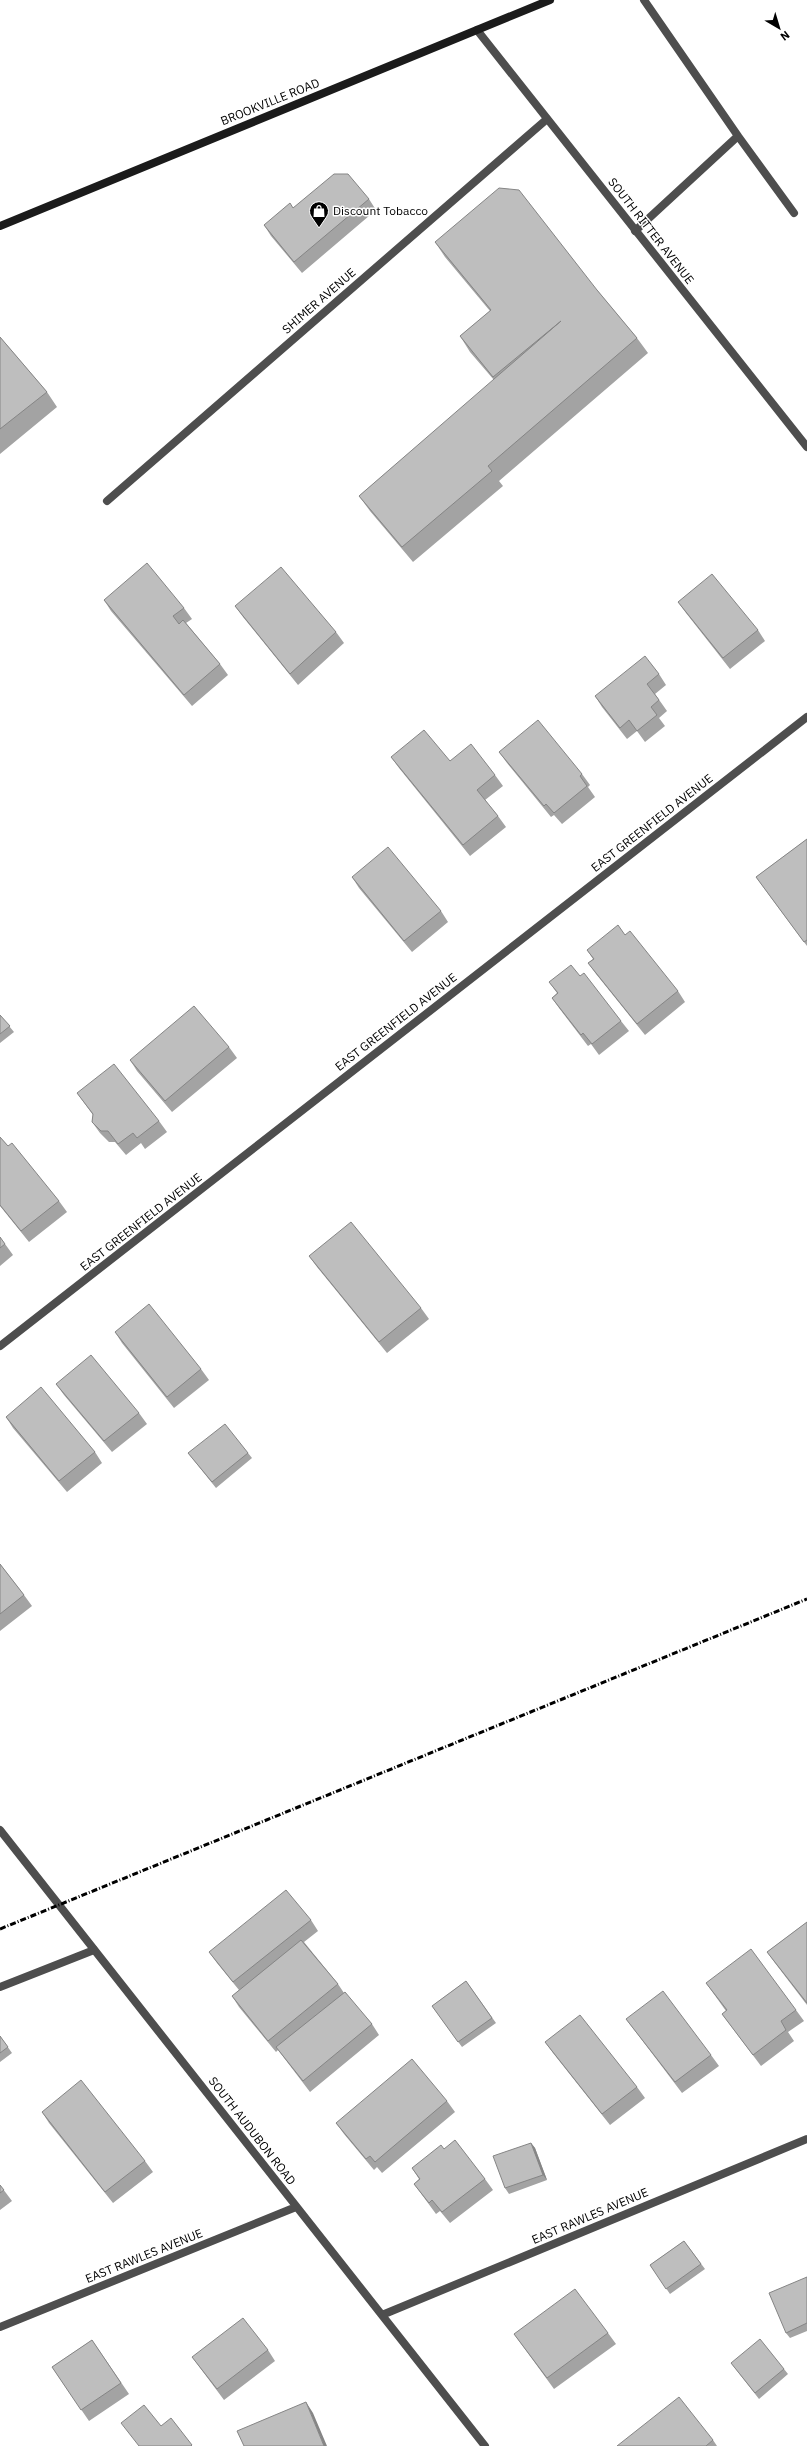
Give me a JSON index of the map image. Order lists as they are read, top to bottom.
{
  "streets": {
    "main road": ["BROOKVILLE ROAD"],
    "street": [
      "SOUTH RITTER AVENUE",
      "SHIMER AVENUE",
      "EAST GREENFIELD AVENUE",
      "SOUTH AUDUBON ROAD",
      "EAST RAWLES AVENUE"
    ]
  },
  "crossings": [
    ["BROOKVILLE ROAD", "SOUTH RITTER AVENUE"],
    ["SOUTH RITTER AVENUE", "SHIMER AVENUE"],
    ["SOUTH AUDUBON ROAD", "EAST RAWLES AVENUE"]
  ],
  "places": {
    "shop": ["Discount Tobacco"]
  },
  "north": "bottom right"
}
